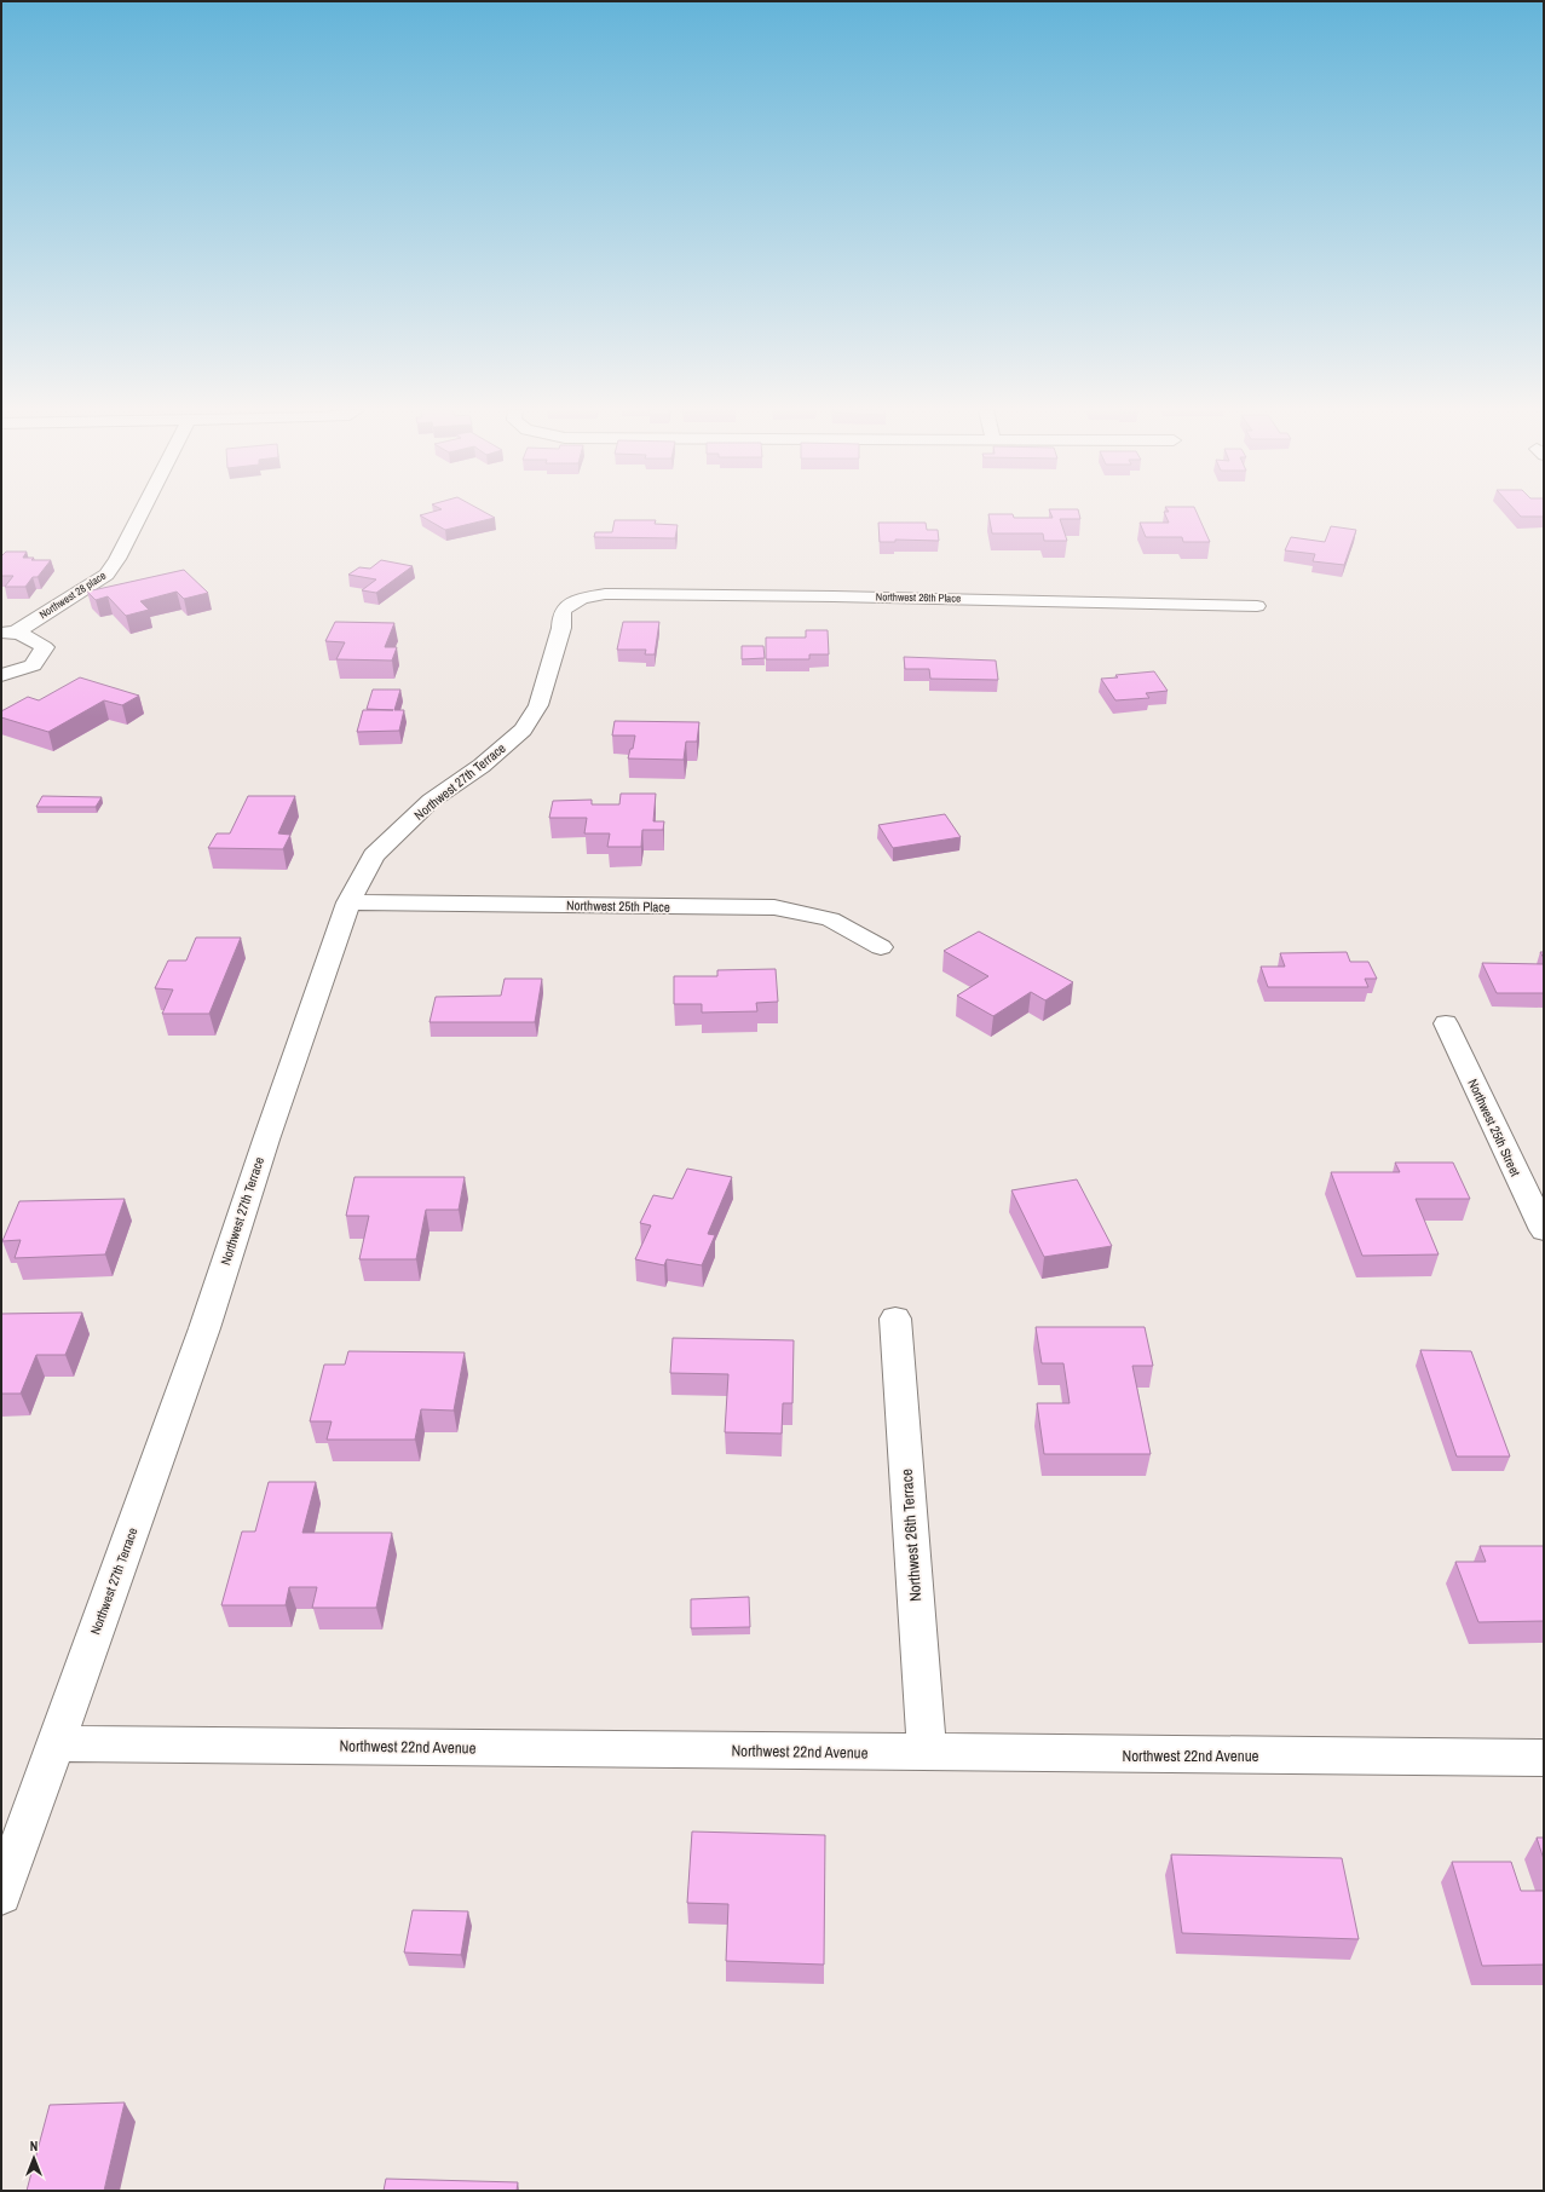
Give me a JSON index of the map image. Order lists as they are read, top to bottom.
{
  "streets": {
    "street": [
      "Northwest 28 place",
      "Northwest 26th Place",
      "Northwest 27th Terrace",
      "Northwest 25th Place",
      "Northwest 25th Street",
      "Northwest 26th Terrace",
      "Northwest 22nd Avenue"
    ]
  },
  "crossings": [
    ["Northwest 26th Place", "Northwest 27th Terrace"],
    ["Northwest 27th Terrace", "Northwest 25th Place"],
    ["Northwest 27th Terrace", "Northwest 22nd Avenue"],
    ["Northwest 26th Terrace", "Northwest 22nd Avenue"]
  ],
  "north": "top"
}
